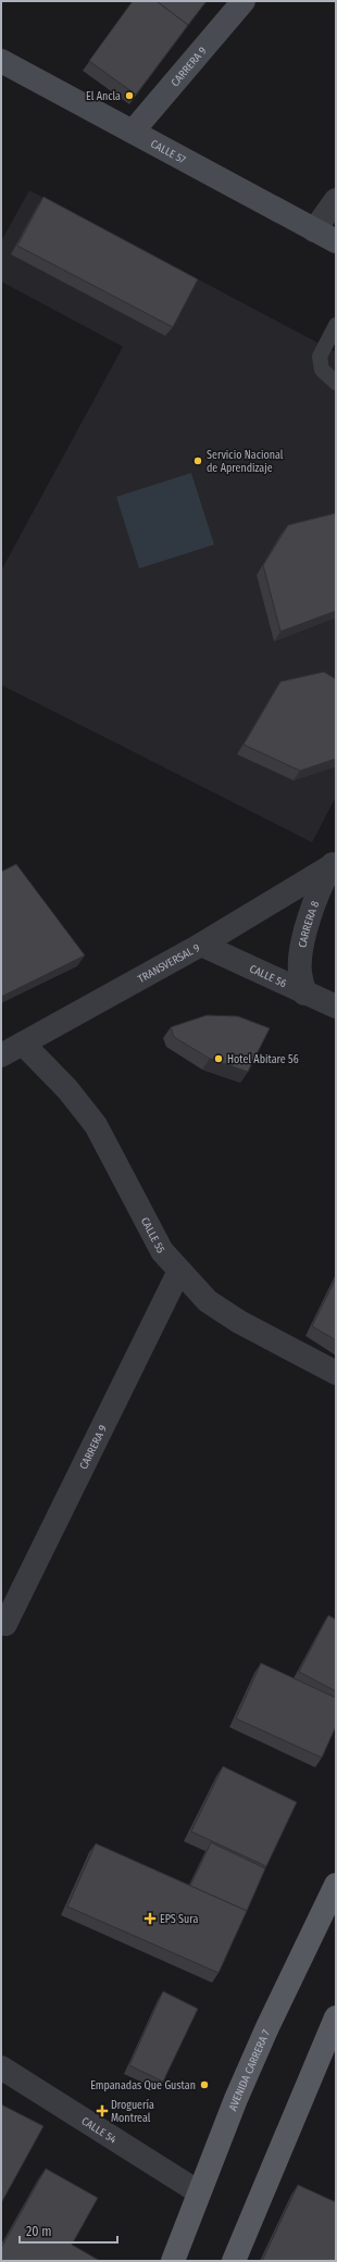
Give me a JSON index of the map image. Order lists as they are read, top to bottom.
{
  "streets": {
    "main road": ["CARRERA 9", "CALLE 57", "AVENIDA CARRERA 7"],
    "street": [
      "CARRERA 8",
      "TRANSVERSAL 9",
      "CALLE 56",
      "CALLE 55",
      "CALLE 54"
    ]
  },
  "crossings": [
    ["CARRERA 9", "CALLE 57"],
    ["CARRERA 9", "CALLE 55"],
    ["CARRERA 8", "TRANSVERSAL 9"],
    ["CARRERA 8", "CALLE 56"],
    ["TRANSVERSAL 9", "CALLE 56"],
    ["TRANSVERSAL 9", "CALLE 55"],
    ["AVENIDA CARRERA 7", "CALLE 54"]
  ],
  "places": {
    "other": [
      "El Ancla",
      "Servicio Nacional de Aprendizaje",
      "Hotel Abitare 56",
      "Empanadas Que Gustan"
    ],
    "health": ["EPS Sura", "Droguería Montreal"]
  },
  "scale_bar": "20 m"
}
